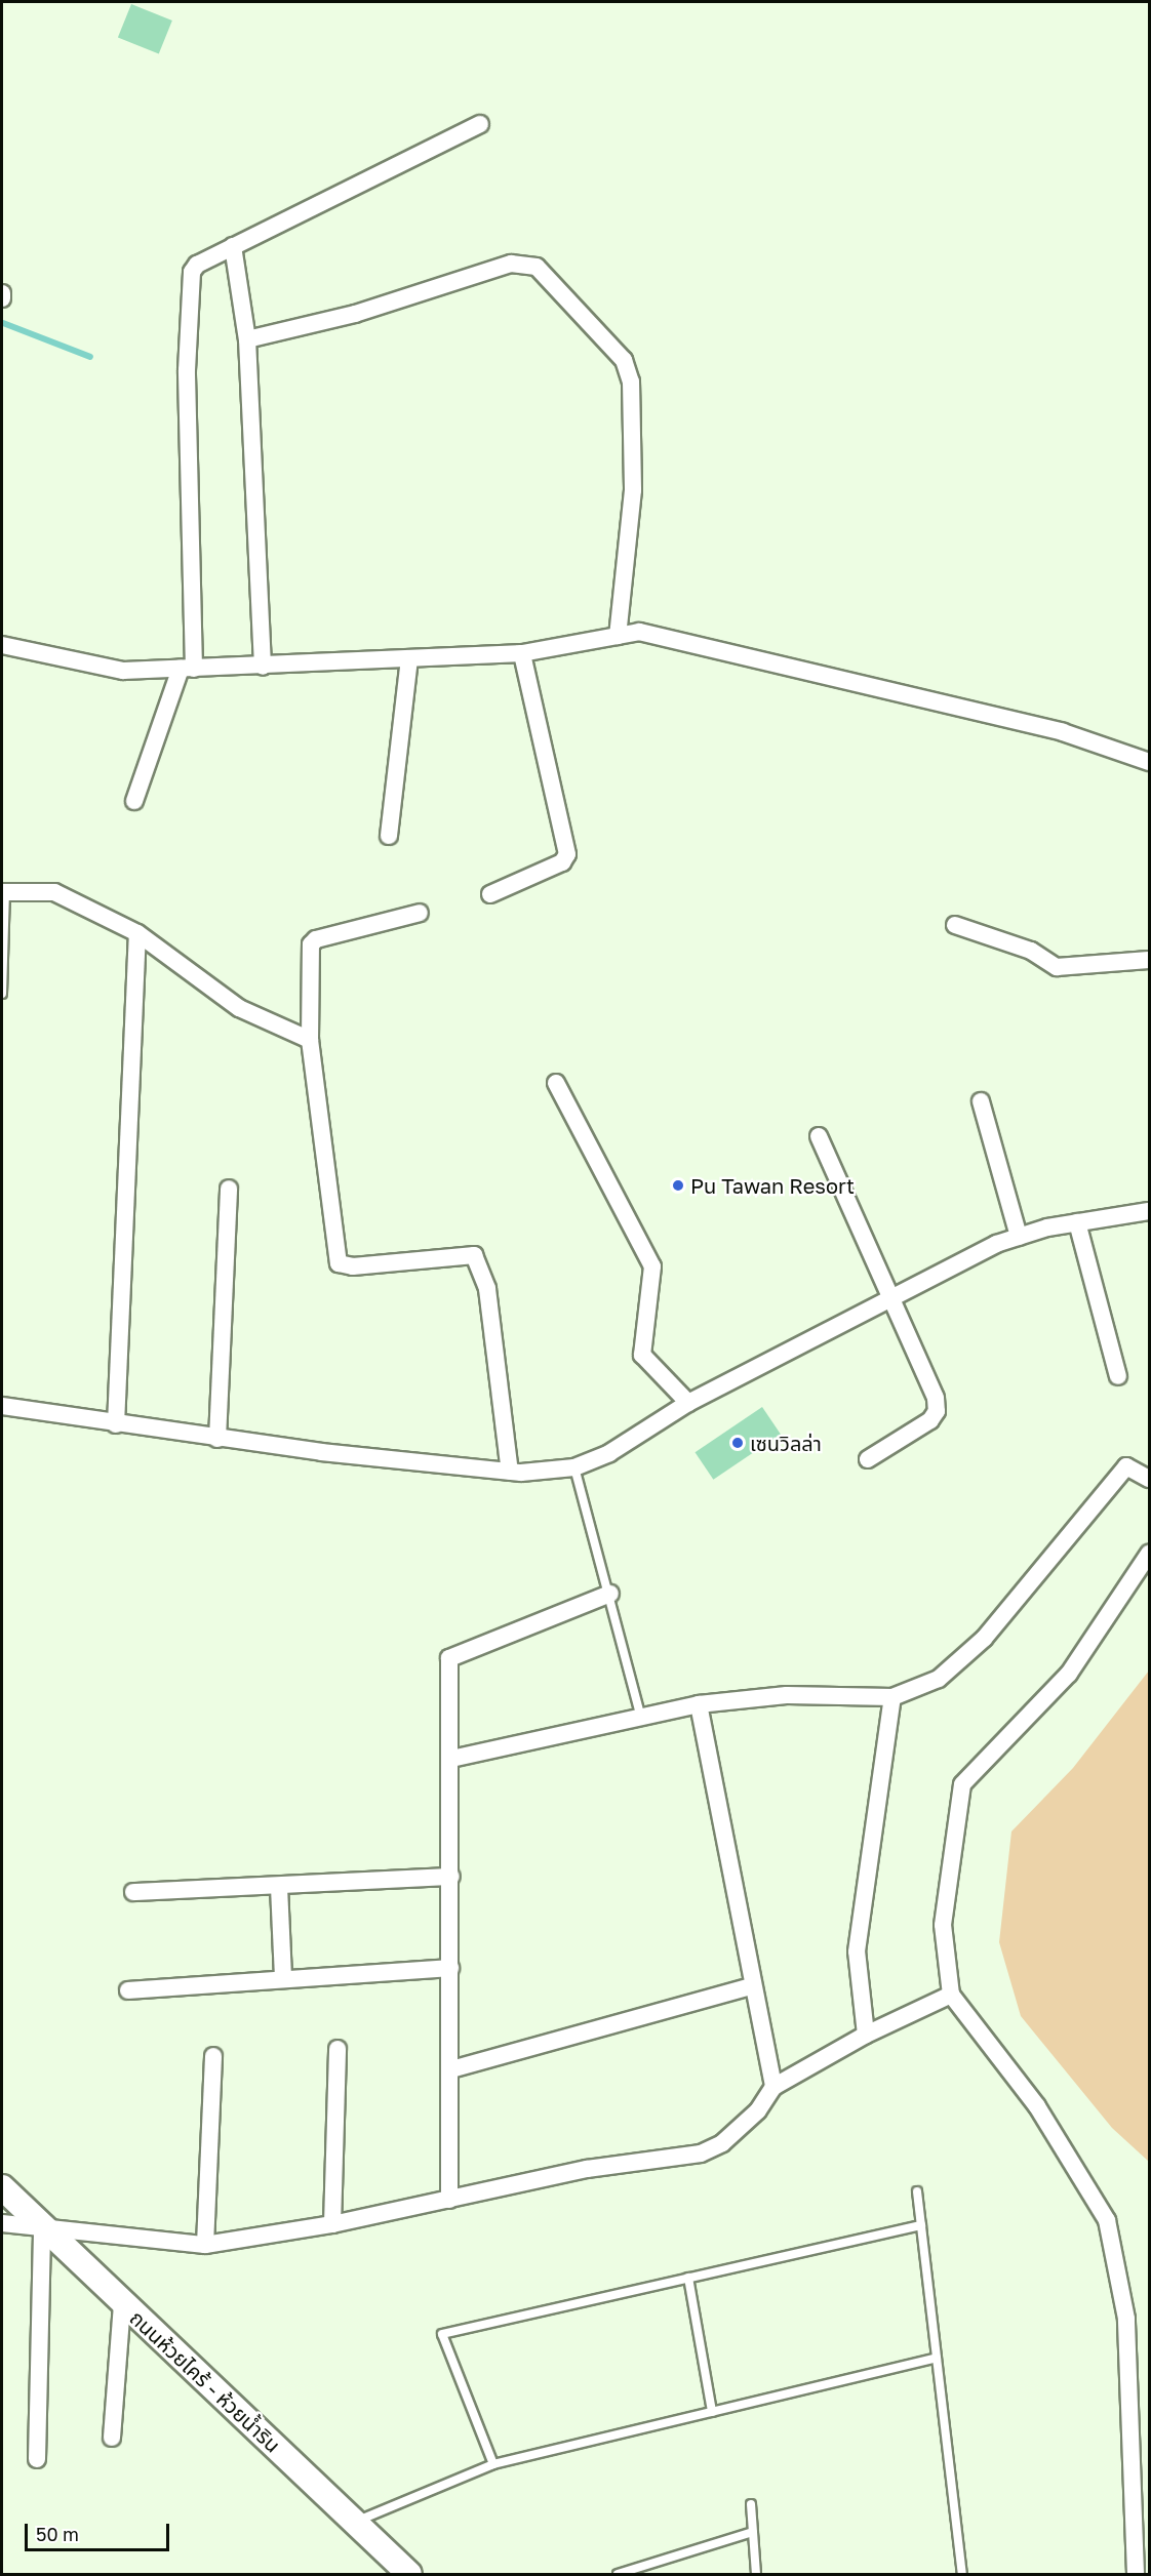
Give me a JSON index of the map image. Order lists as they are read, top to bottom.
{
  "streets": {
    "main road": ["ถนนห้วยไคร้ - ห้วยน้ำริน"]
  },
  "places": ["Pu Tawan Resort", "เซนวิลล่า"],
  "scale_bar": "50 m"
}
